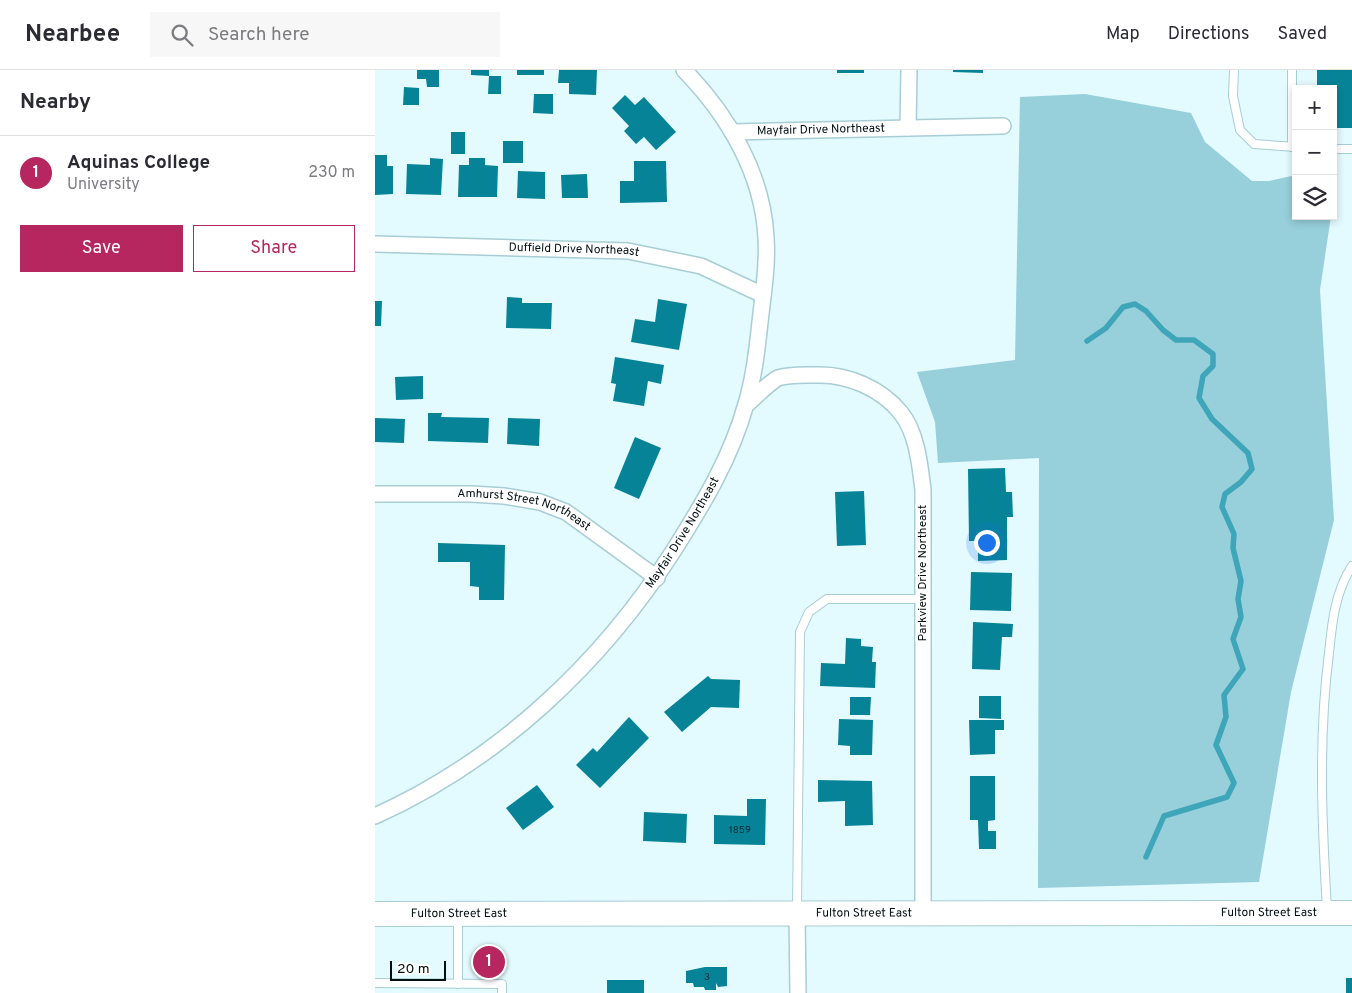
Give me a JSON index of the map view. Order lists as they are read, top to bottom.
{
  "streets": {
    "main road": ["Fulton Street East"],
    "street": [
      "Mayfair Drive Northeast",
      "Duffield Drive Northeast",
      "Amhurst Street Northeast",
      "Parkview Drive Northeast"
    ]
  },
  "crossings": [
    ["Mayfair Drive Northeast", "Duffield Drive Northeast"],
    ["Mayfair Drive Northeast", "Amhurst Street Northeast"],
    ["Mayfair Drive Northeast", "Parkview Drive Northeast"],
    ["Parkview Drive Northeast", "Fulton Street East"]
  ],
  "house_numbers": ["1859", "3"],
  "scale_bar": "20 m",
  "page": {
    "header": "Nearbee",
    "search": "Search here",
    "nav": ["Map", "Directions", "Saved"],
    "heading": "Nearby",
    "map_buttons": ["+", "−"],
    "list": [
      {
        "mark": "1",
        "name": "Aquinas College",
        "note": "University",
        "value": "230 m"
      }
    ],
    "buttons": ["Save", "Share"],
    "pins": "1",
    "scale": "20 m"
  }
}
